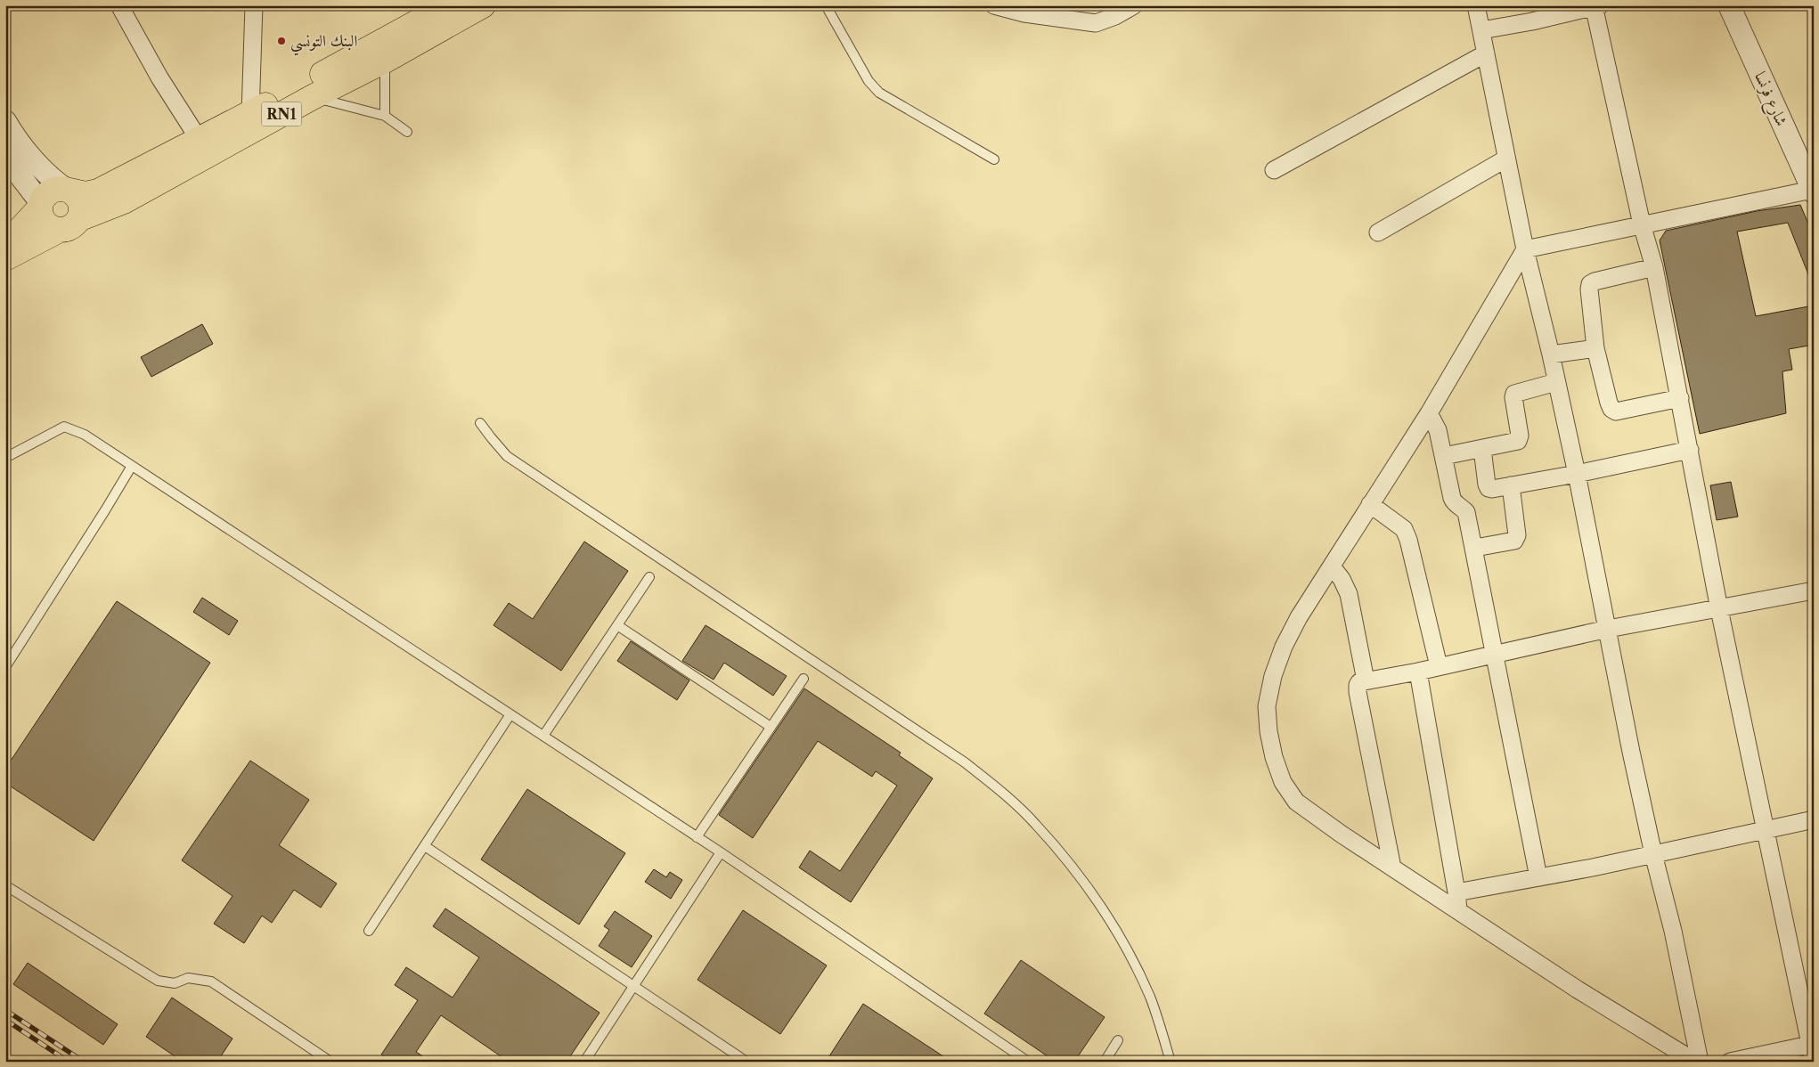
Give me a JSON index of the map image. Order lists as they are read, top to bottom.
{
  "streets": {
    "main road": ["RN1"],
    "street": ["شارع فرنسا"]
  },
  "places": ["البنك التونسي"]
}
